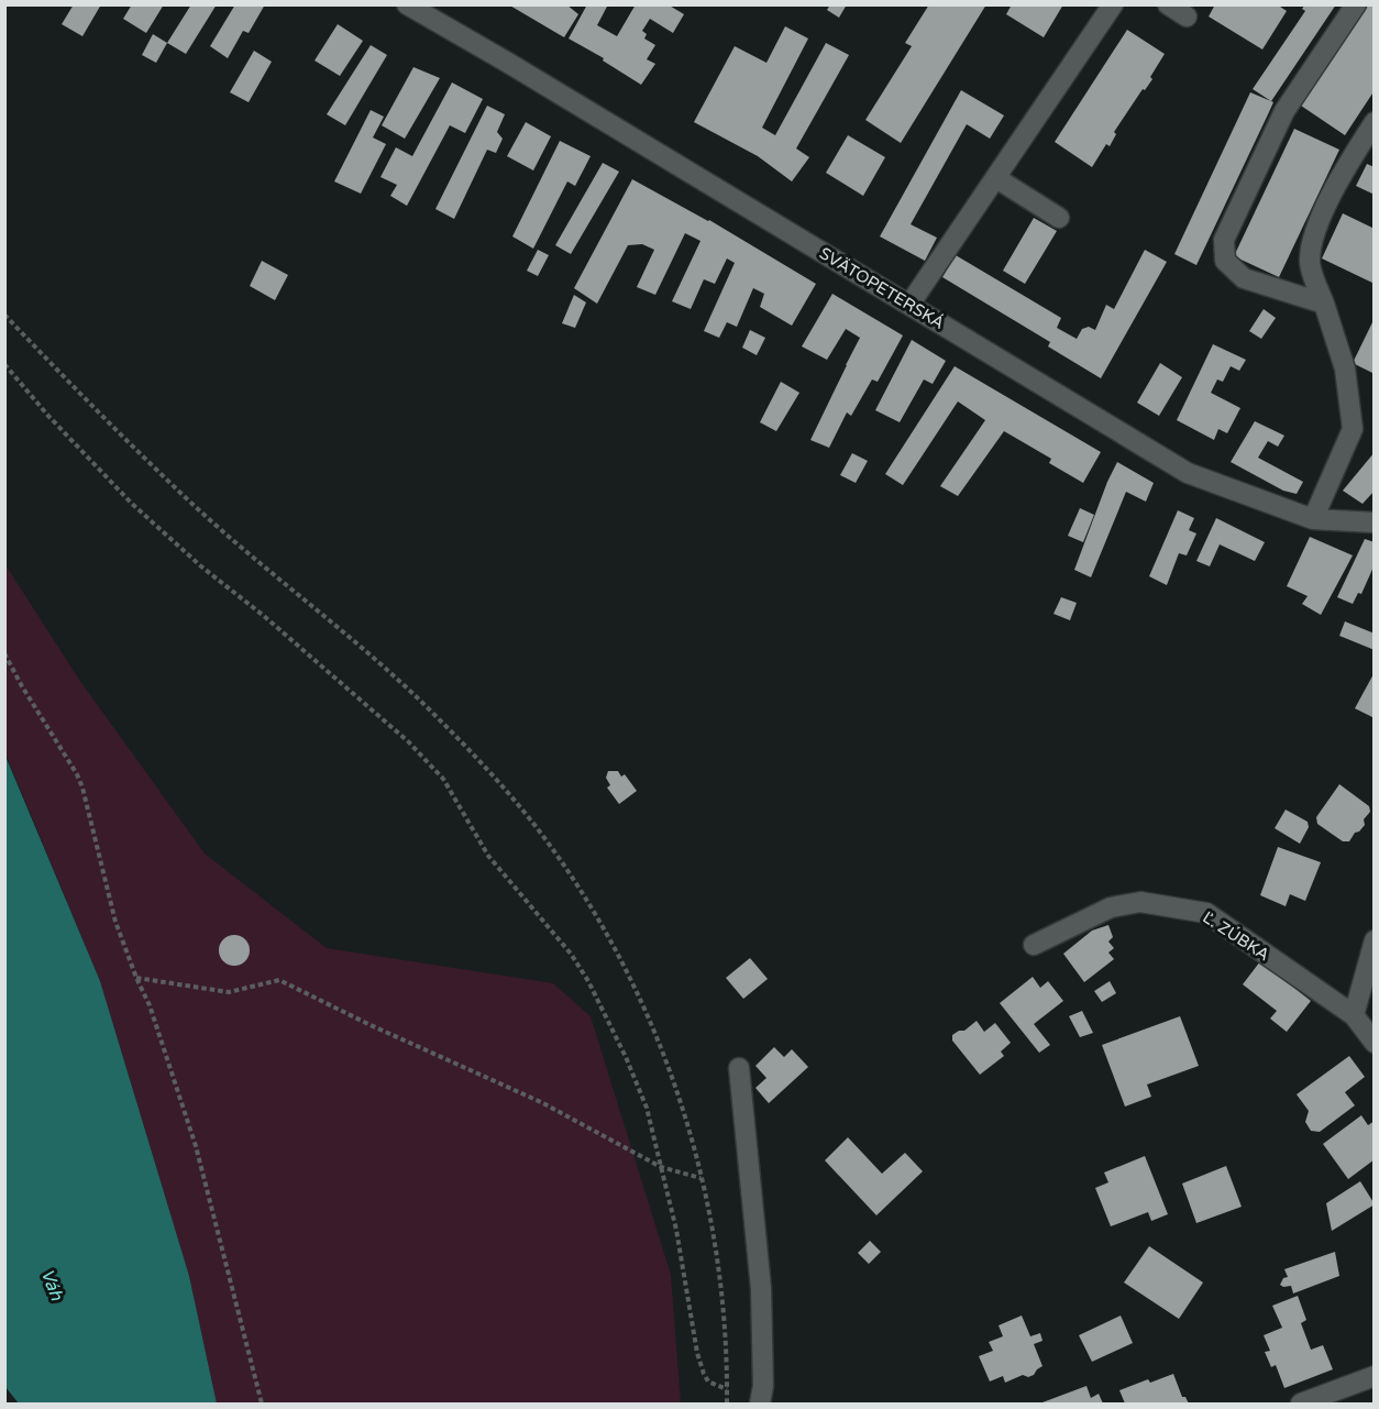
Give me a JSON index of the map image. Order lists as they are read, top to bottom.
{
  "streets": {
    "street": ["SVÄTOPETERSKÁ", "Ľ. ZÚBKA"]
  },
  "water": ["Váh"]
}
